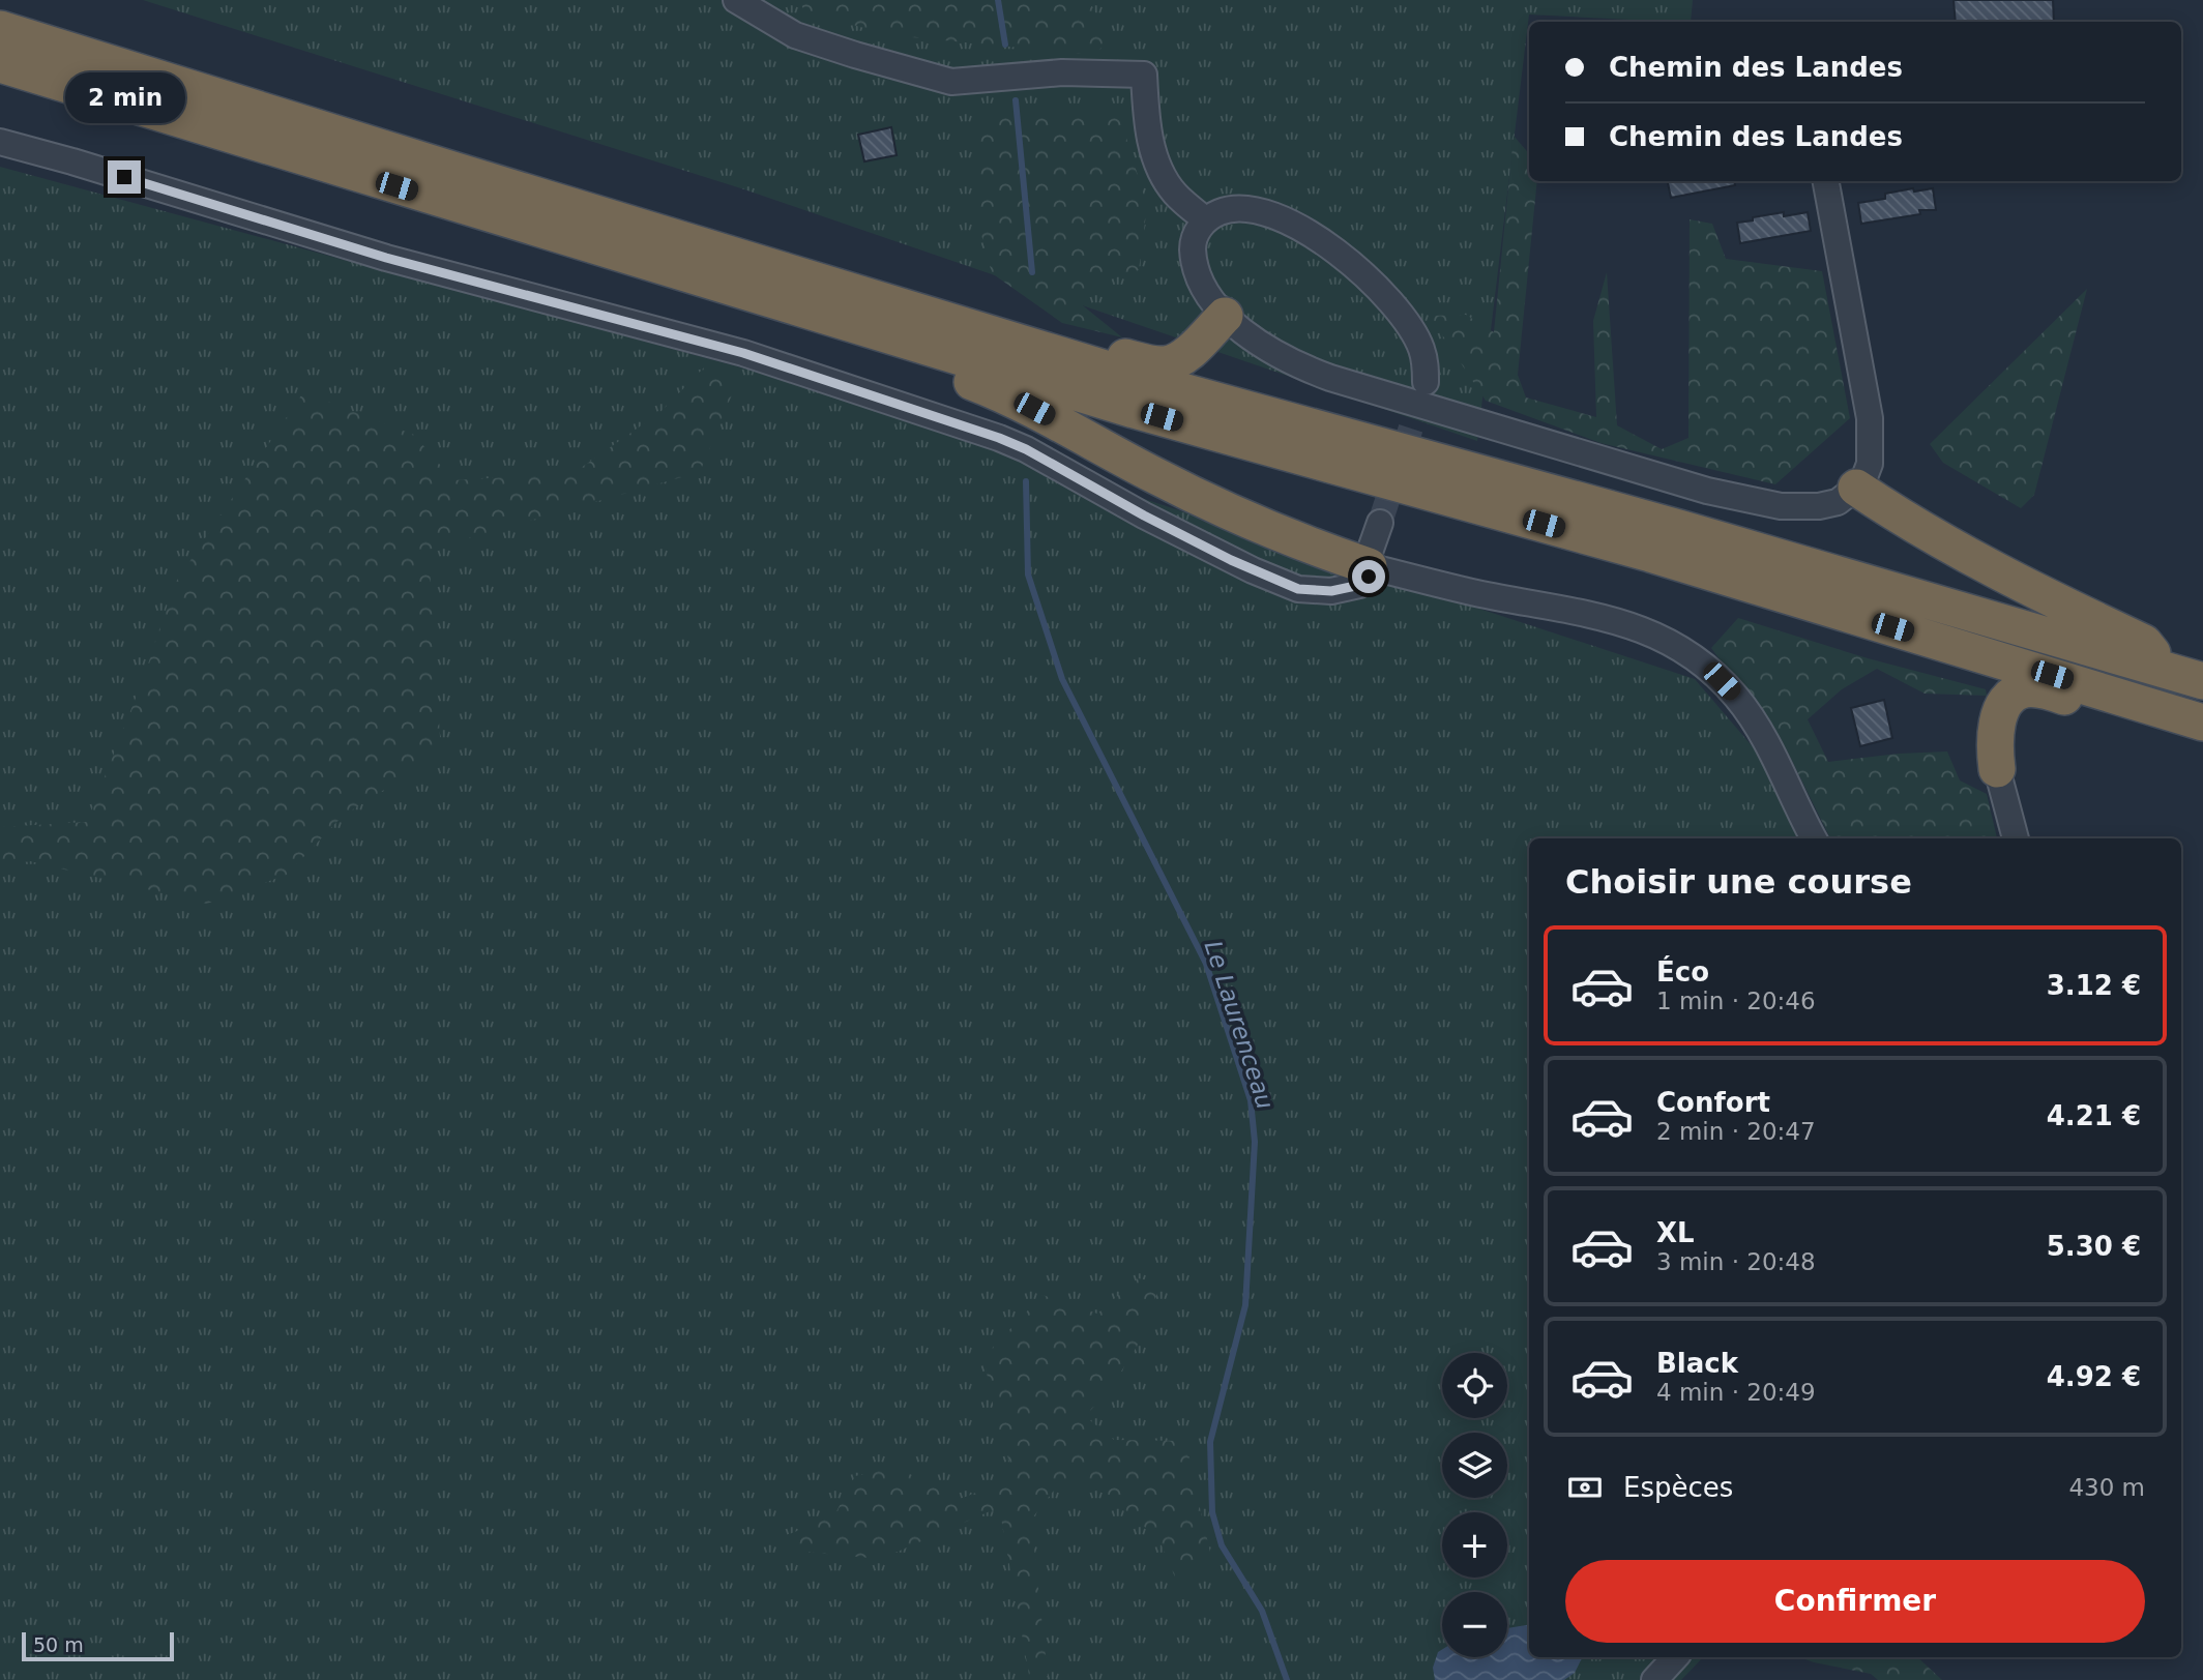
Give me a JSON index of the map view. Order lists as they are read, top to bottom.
{
  "water": ["Le Laurenceau"],
  "scale_bar": "50 m",
  "page": {
    "banner": ["Chemin des Landes", "Chemin des Landes"],
    "bubble": "2 min",
    "heading": "Choisir une course",
    "list": [
      {
        "name": "Éco",
        "note": "1 min · 20:46",
        "value": "3.12 €"
      },
      {
        "name": "Confort",
        "note": "2 min · 20:47",
        "value": "4.21 €"
      },
      {
        "name": "XL",
        "note": "3 min · 20:48",
        "value": "5.30 €"
      },
      {
        "name": "Black",
        "note": "4 min · 20:49",
        "value": "4.92 €"
      }
    ],
    "map_buttons": ["+", "−"],
    "pay": ["Espèces", "430 m"],
    "buttons": "Confirmer",
    "scale": "50 m"
  }
}
